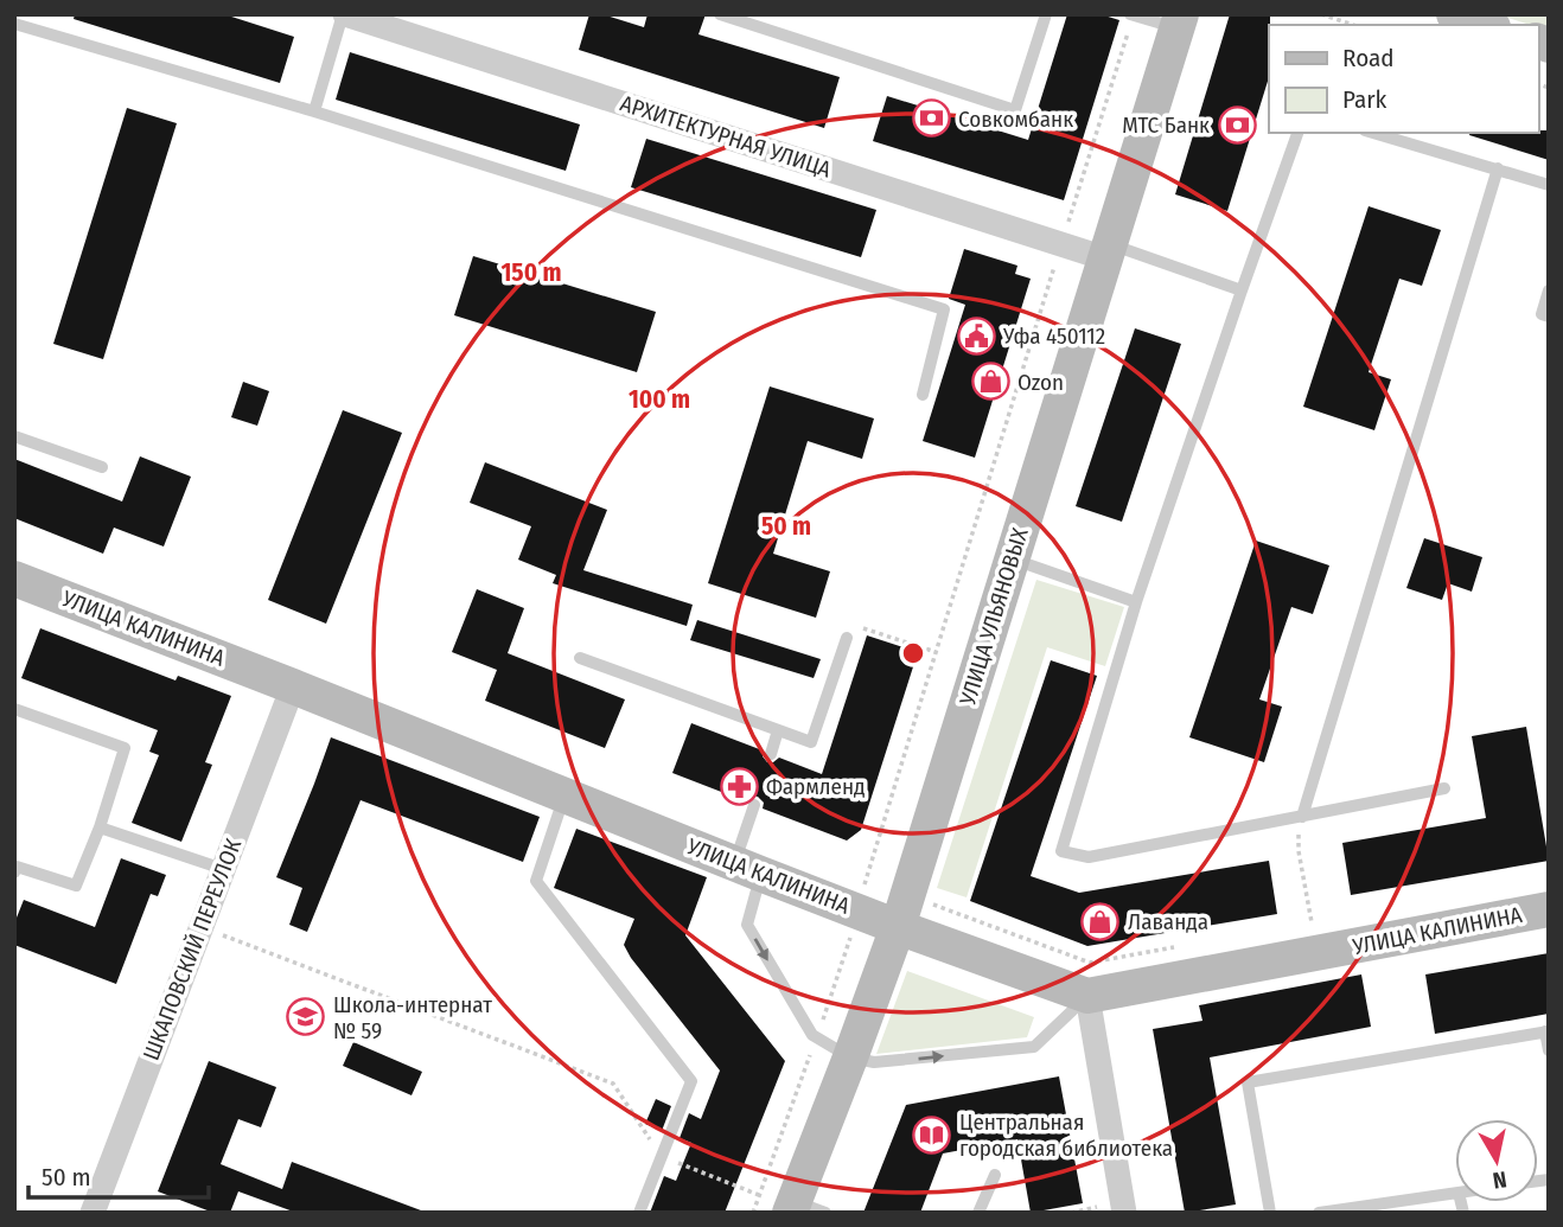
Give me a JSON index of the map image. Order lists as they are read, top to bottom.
{
  "streets": {
    "street": [
      "АРХИТЕКТУРНАЯ УЛИЦА",
      "УЛИЦА УЛЬЯНОВЫХ",
      "УЛИЦА КАЛИНИНА",
      "ШКАПОВСКИЙ ПЕРЕУЛОК"
    ]
  },
  "crossings": [
    ["АРХИТЕКТУРНАЯ УЛИЦА", "УЛИЦА УЛЬЯНОВЫХ"],
    ["УЛИЦА УЛЬЯНОВЫХ", "УЛИЦА КАЛИНИНА"],
    ["УЛИЦА КАЛИНИНА", "ШКАПОВСКИЙ ПЕРЕУЛОК"]
  ],
  "places": {
    "bank": ["Совкомбанк", "МТС Банк"],
    "public building": ["Уфа 450112"],
    "shop": ["Ozon", "Лаванда"],
    "pharmacy": ["Фармленд"],
    "school or university": ["Школа-интернат № 59"],
    "library": ["Центральная городская библиотека"]
  },
  "legend": ["Road", "Park"],
  "scale_bar": "50 m",
  "north": "bottom",
  "rings": ["150 m", "100 m", "50 m"]
}
